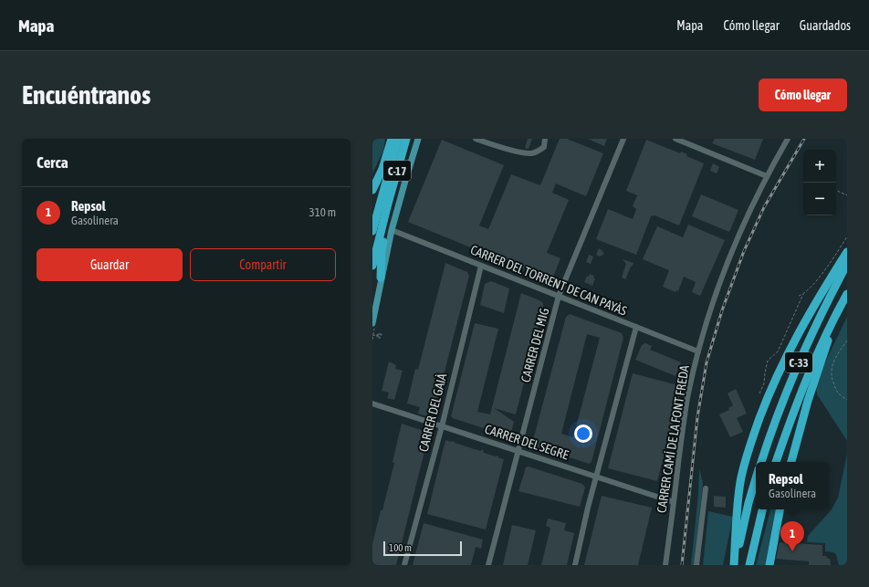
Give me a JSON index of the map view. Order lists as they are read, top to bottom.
{
  "streets": {
    "highway": ["C-17", "C-33"],
    "street": [
      "CARRER DEL TORRENT DE CAN PAYÀS",
      "CARRER DEL MIG",
      "CARRER DEL GAIÀ",
      "CARRER CAMÍ DE LA FONT FREDA",
      "CARRER DEL SEGRE"
    ]
  },
  "crossings": [
    ["CARRER DEL TORRENT DE CAN PAYÀS", "CARRER DEL MIG"],
    ["CARRER DEL TORRENT DE CAN PAYÀS", "CARRER DEL GAIÀ"],
    ["CARRER DEL TORRENT DE CAN PAYÀS", "CARRER CAMÍ DE LA FONT FREDA"],
    ["CARRER DEL MIG", "CARRER DEL SEGRE"],
    ["CARRER DEL GAIÀ", "CARRER DEL SEGRE"],
    ["CARRER CAMÍ DE LA FONT FREDA", "CARRER DEL SEGRE"]
  ],
  "scale_bar": "100 m",
  "page": {
    "header": "Mapa",
    "nav": ["Mapa", "Cómo llegar", "Guardados"],
    "buttons": [
      "Cómo llegar",
      ["Guardar", "Compartir"]
    ],
    "title": "Encuéntranos",
    "heading": "Cerca",
    "map_buttons": ["+", "−"],
    "list": [
      {
        "mark": "1",
        "name": "Repsol",
        "note": "Gasolinera",
        "value": "310 m"
      }
    ],
    "popup": ["Repsol", "Gasolinera"],
    "pins": "1",
    "scale": "100 m"
  }
}
